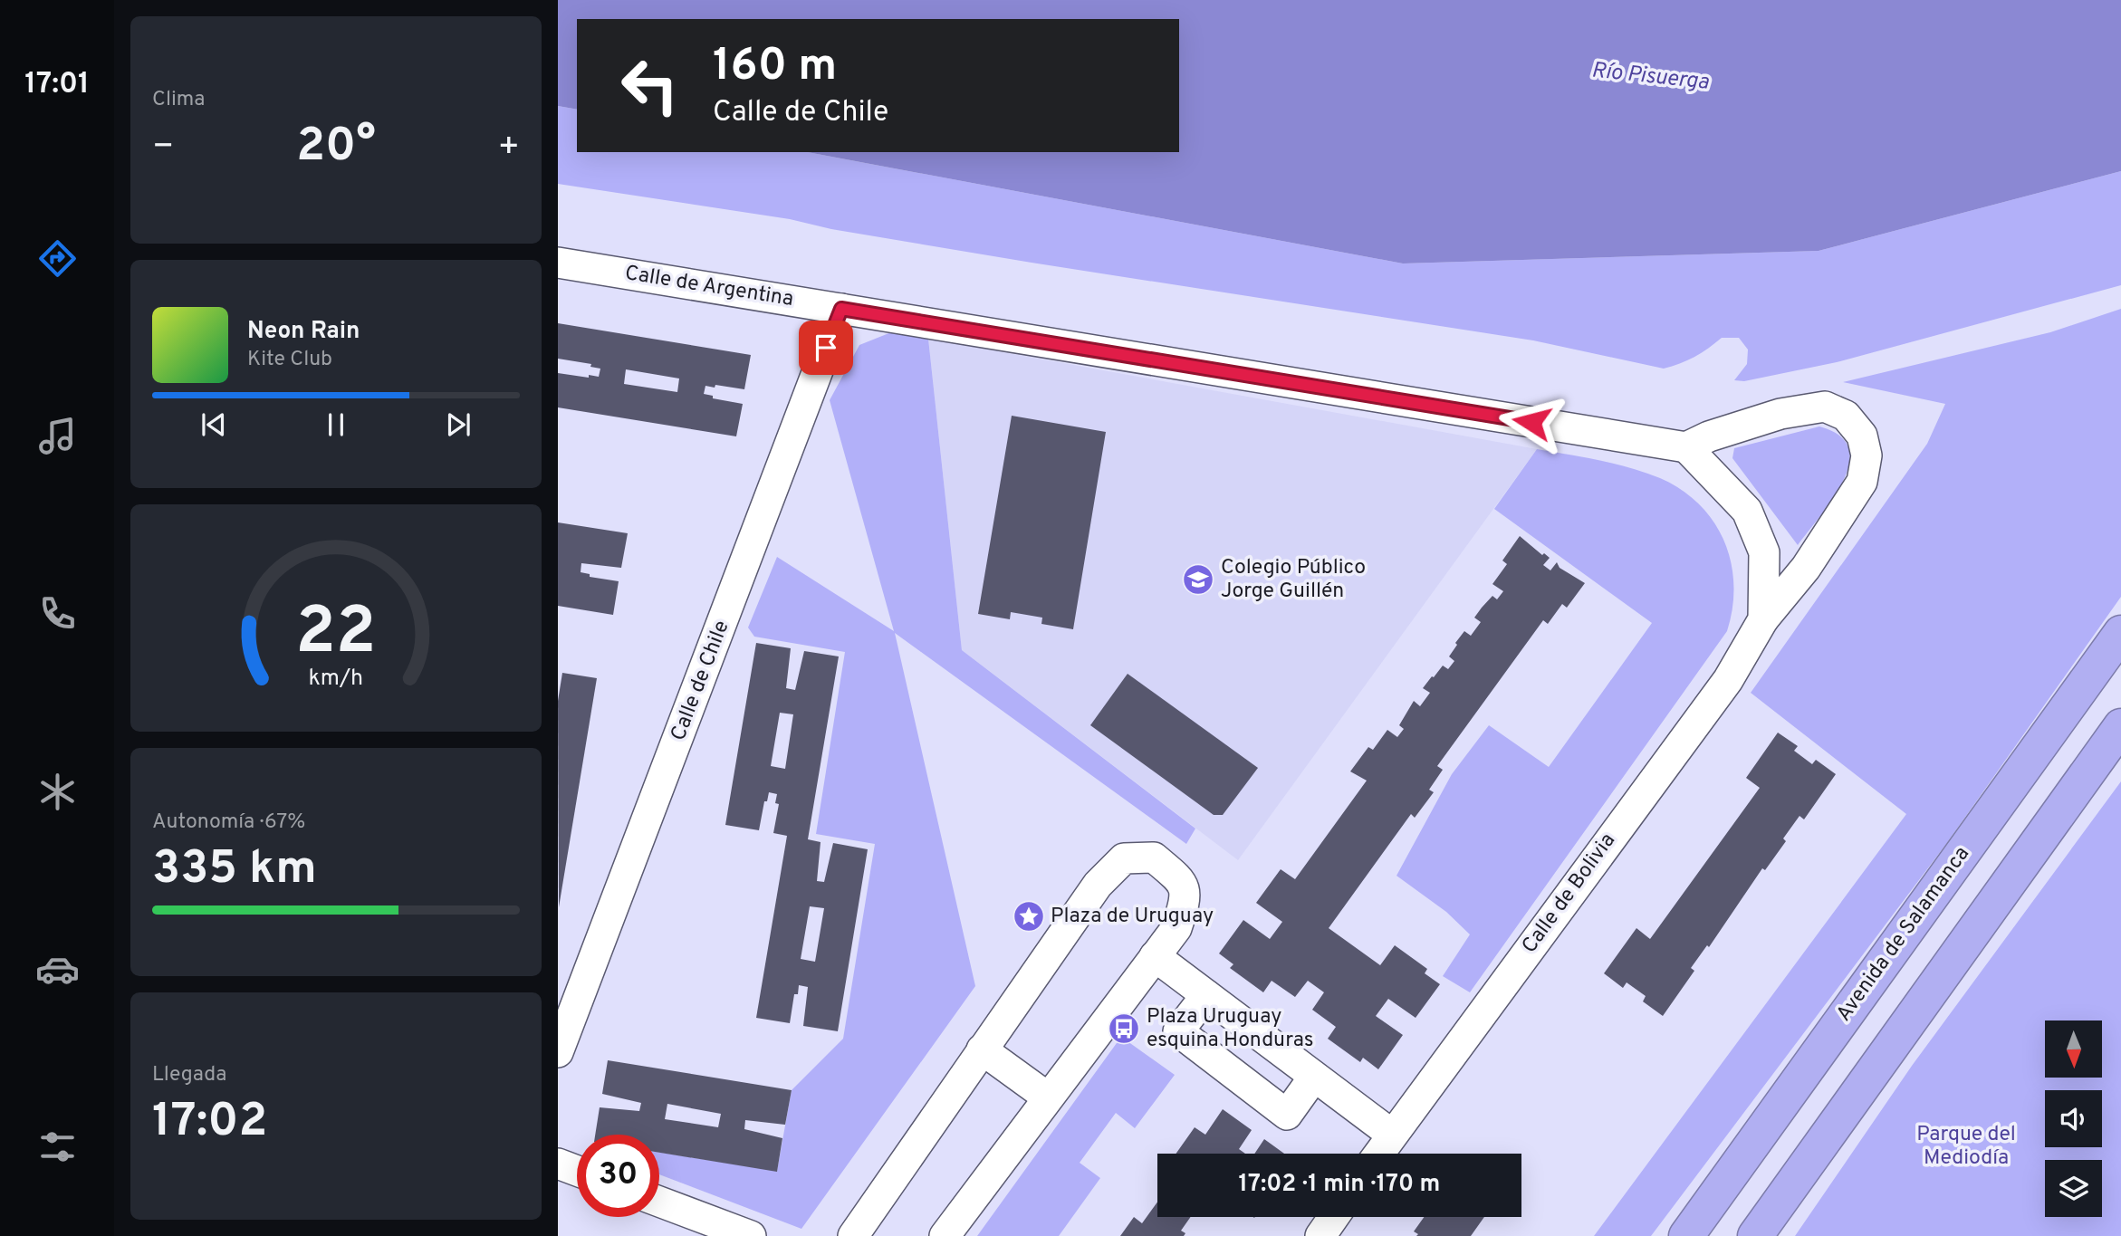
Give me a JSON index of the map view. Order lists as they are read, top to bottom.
{
  "streets": {
    "highway": ["Avenida de Salamanca"],
    "street": ["Calle de Argentina", "Calle de Chile", "Calle de Bolivia"]
  },
  "crossings": [
    ["Calle de Argentina", "Calle de Chile"],
    ["Calle de Argentina", "Calle de Bolivia"]
  ],
  "water": ["Río Pisuerga"],
  "parks": ["Parque del Mediodía"],
  "places": {
    "school or university": ["Colegio Público Jorge Guillén"],
    "place": ["Plaza de Uruguay"],
    "bus stop": ["Plaza Uruguay esquina Honduras"]
  },
  "north": "bottom",
  "page": {
    "tabs": "17:01",
    "tile": [
      "Clima",
      ["Autonomía · 67%", "335 km"],
      ["Llegada", "17:02"]
    ],
    "turn": ["160 m", "Calle de Chile"],
    "heat": ["−", "20°", "+"],
    "song": ["Neon Rain", "Kite Club"],
    "limit": "30",
    "trip": "17:02 · 1 min · 170 m",
    "gauge": ["22", "km/h"]
  }
}
